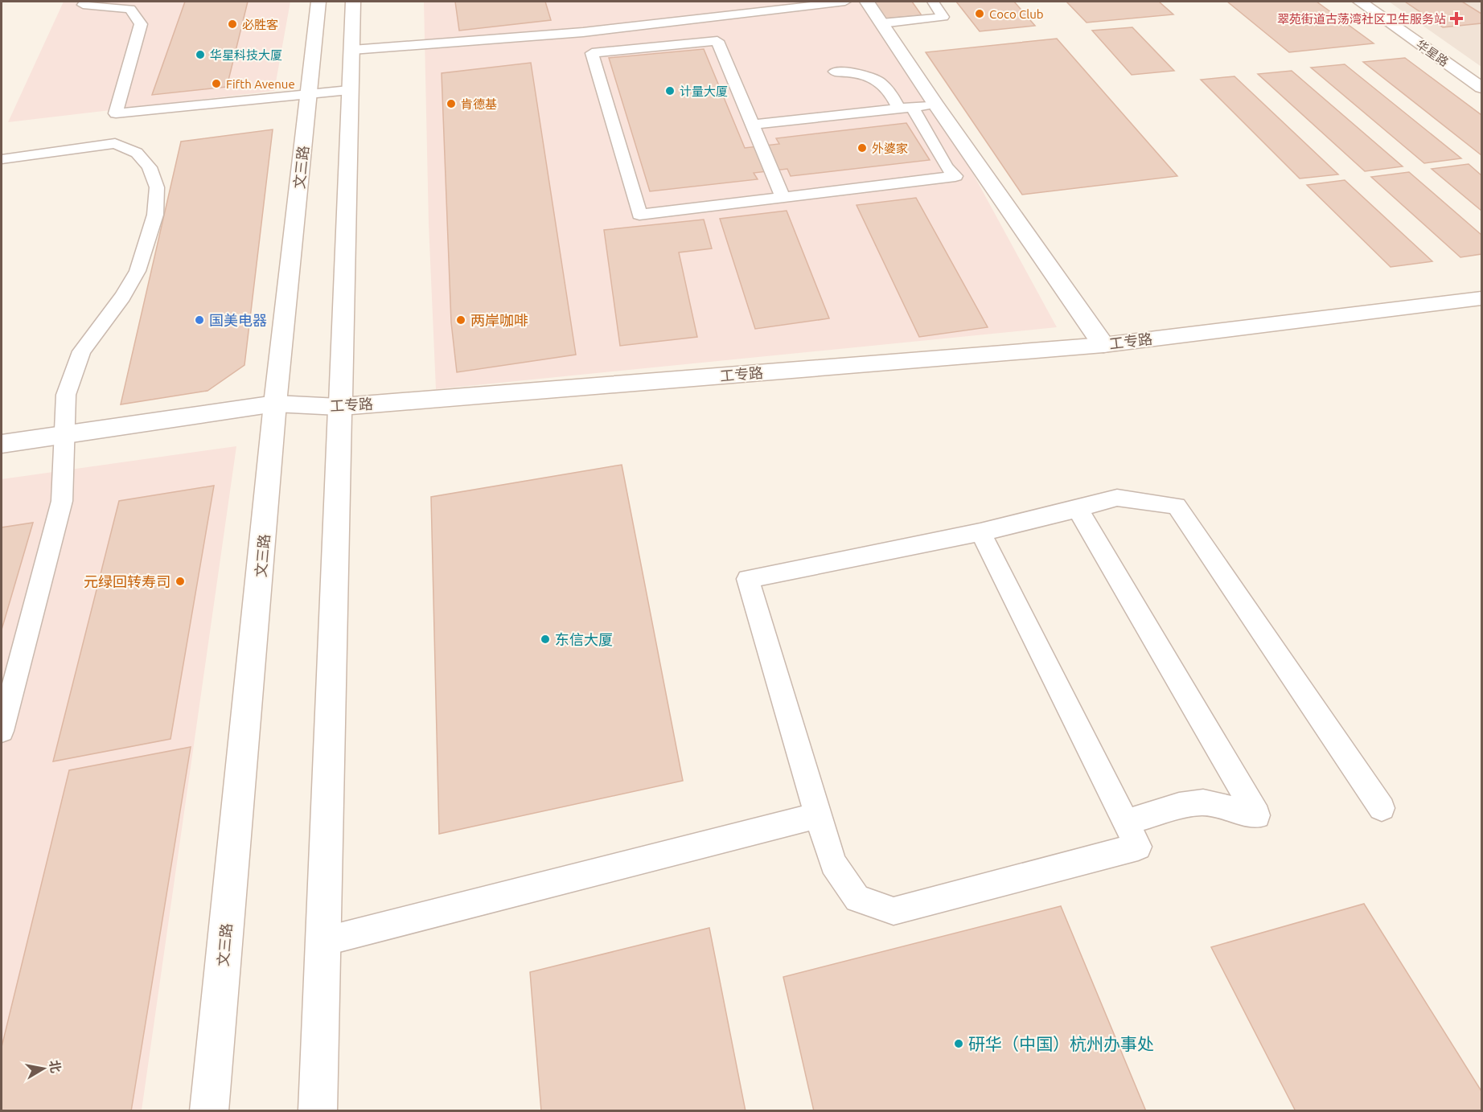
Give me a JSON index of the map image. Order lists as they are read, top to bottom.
{
  "streets": {
    "main road": ["华星路", "文三路", "工专路"]
  },
  "crossings": [
    ["文三路", "工专路"]
  ],
  "places": {
    "other": [
      "Coco Club",
      "必胜客",
      "华星科技大厦",
      "Fifth Avenue",
      "计量大厦",
      "肯德基",
      "外婆家",
      "国美电器",
      "两岸咖啡",
      "元绿回转寿司",
      "东信大厦",
      "研华（中国）杭州办事处"
    ],
    "health": ["翠苑街道古荡湾社区卫生服务站"]
  },
  "north": "right"
}
